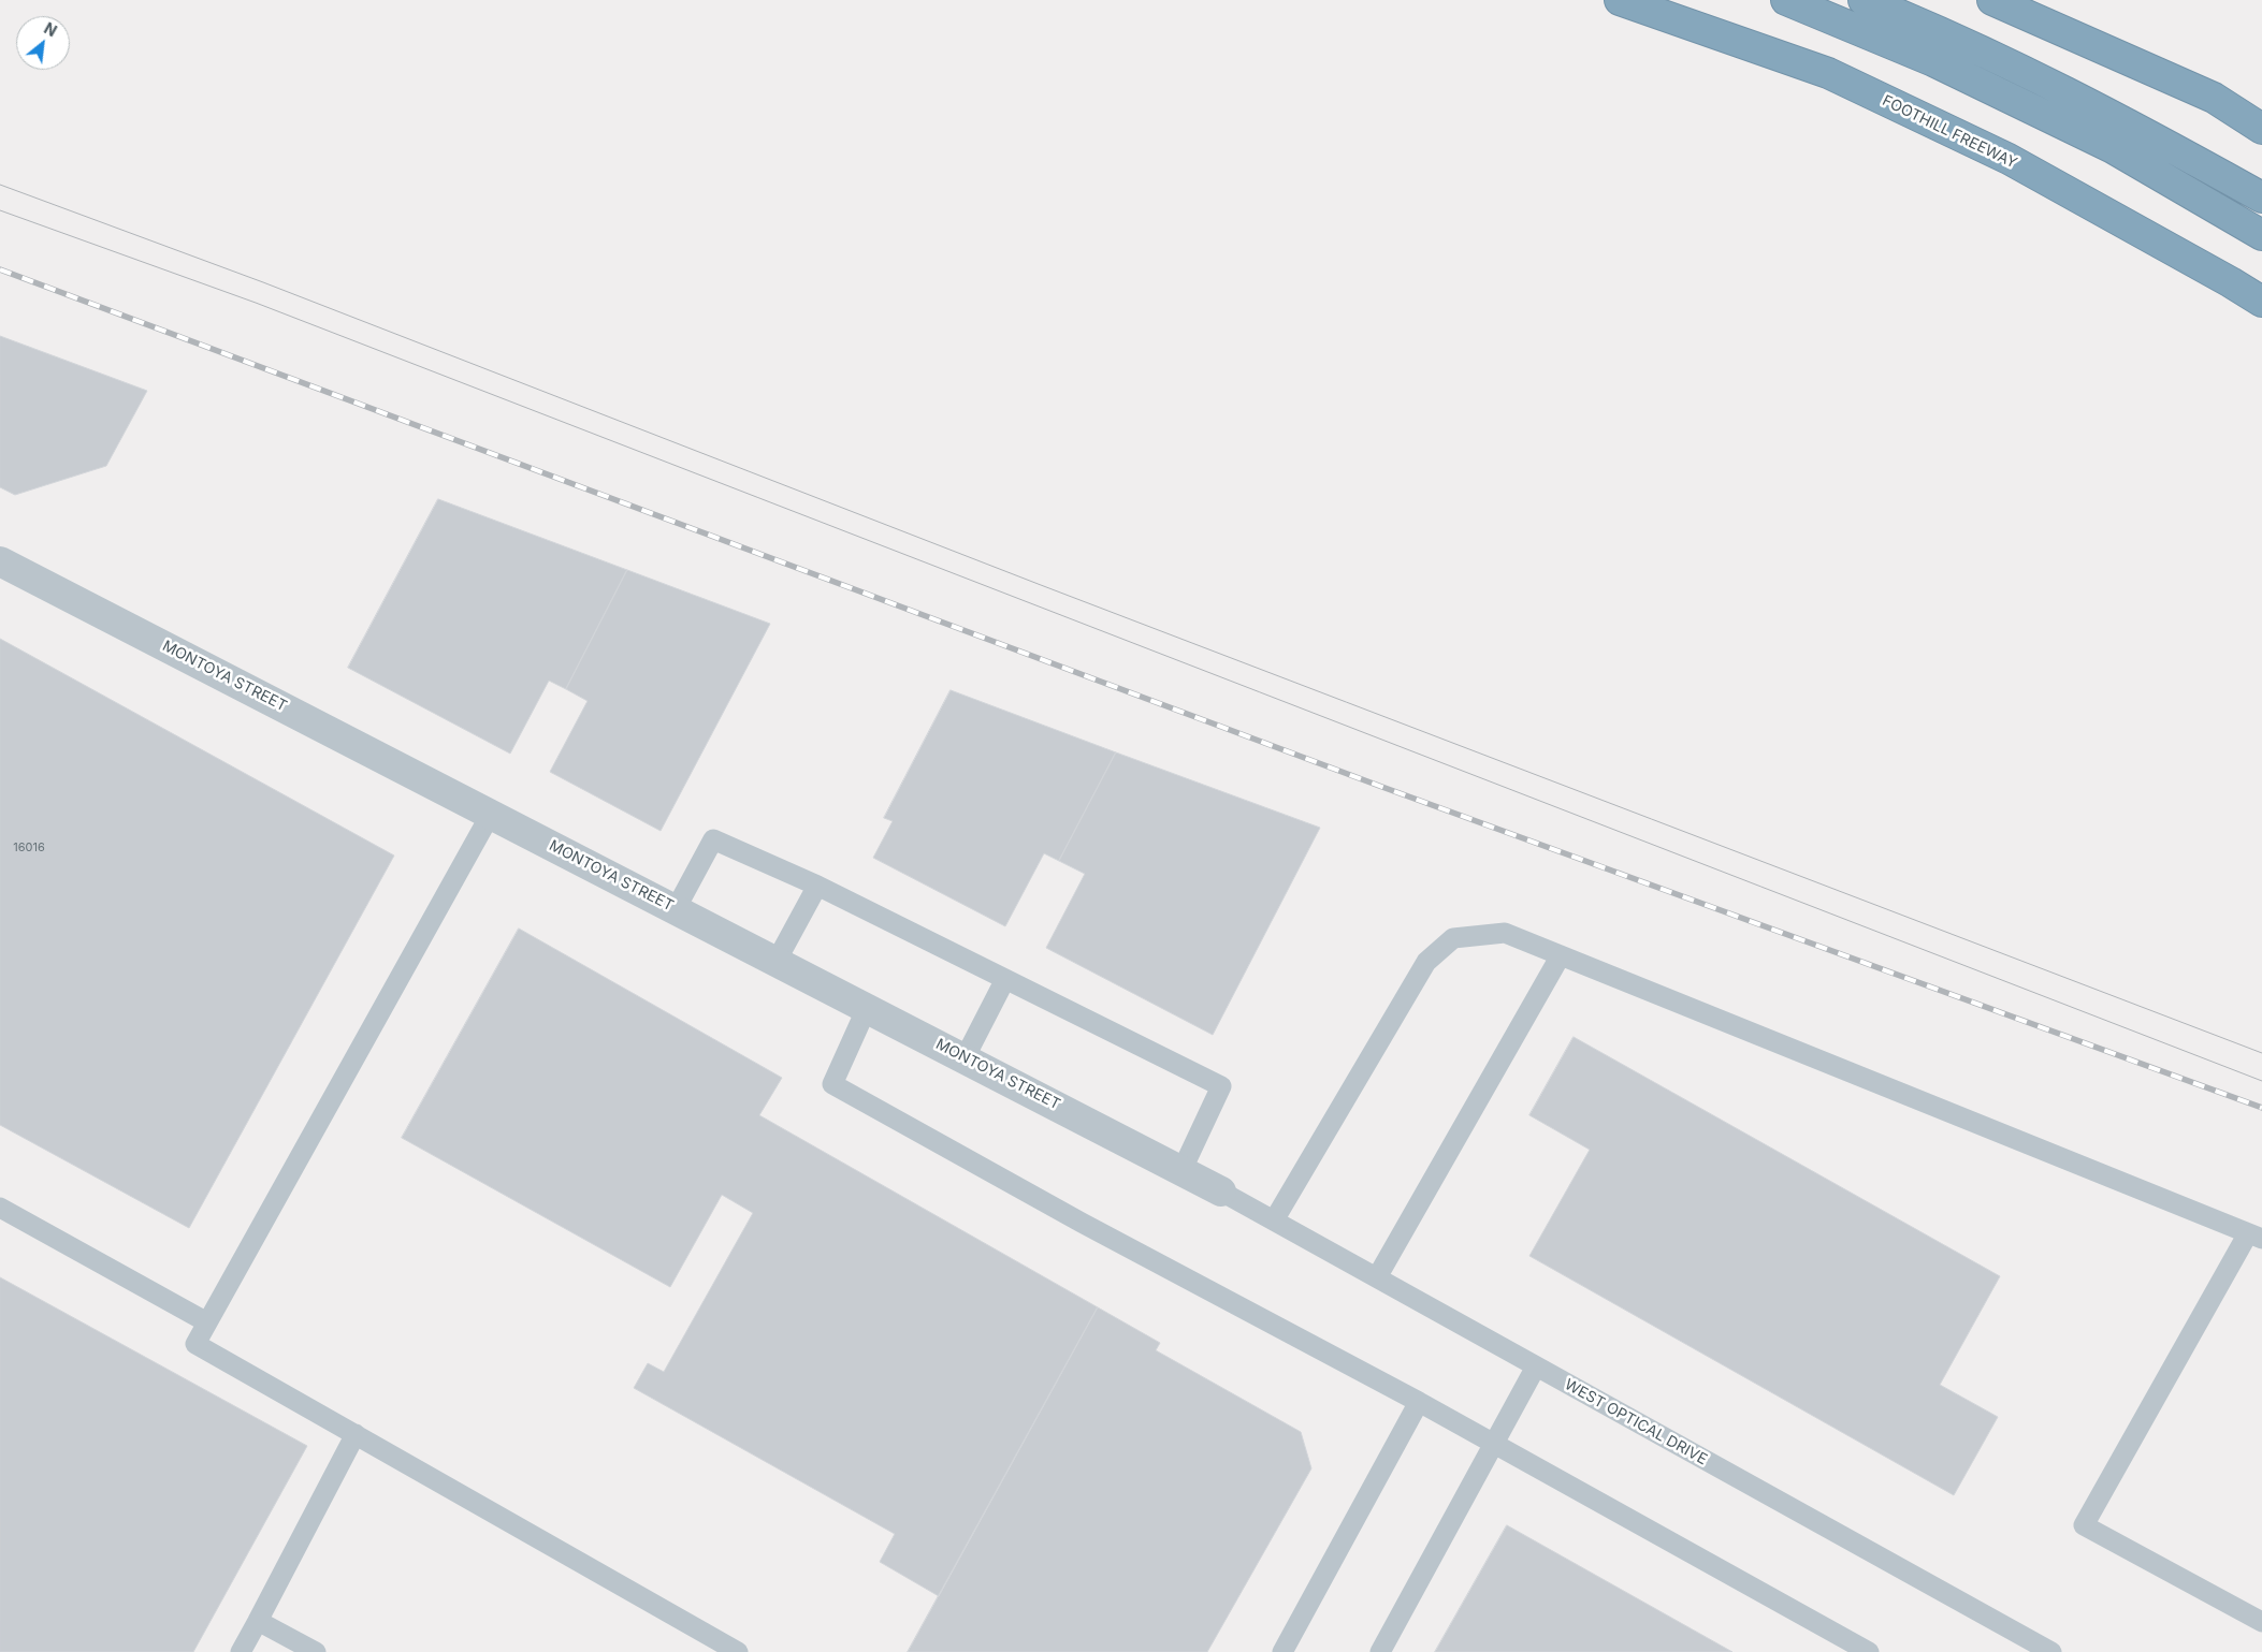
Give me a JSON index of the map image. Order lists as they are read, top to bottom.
{
  "streets": {
    "highway": ["FOOTHILL FREEWAY"],
    "street": ["MONTOYA STREET"],
    "lane": ["WEST OPTICAL DRIVE"]
  },
  "crossings": [
    ["MONTOYA STREET", "WEST OPTICAL DRIVE"]
  ],
  "house_numbers": ["16016"],
  "north": "top right"
}
